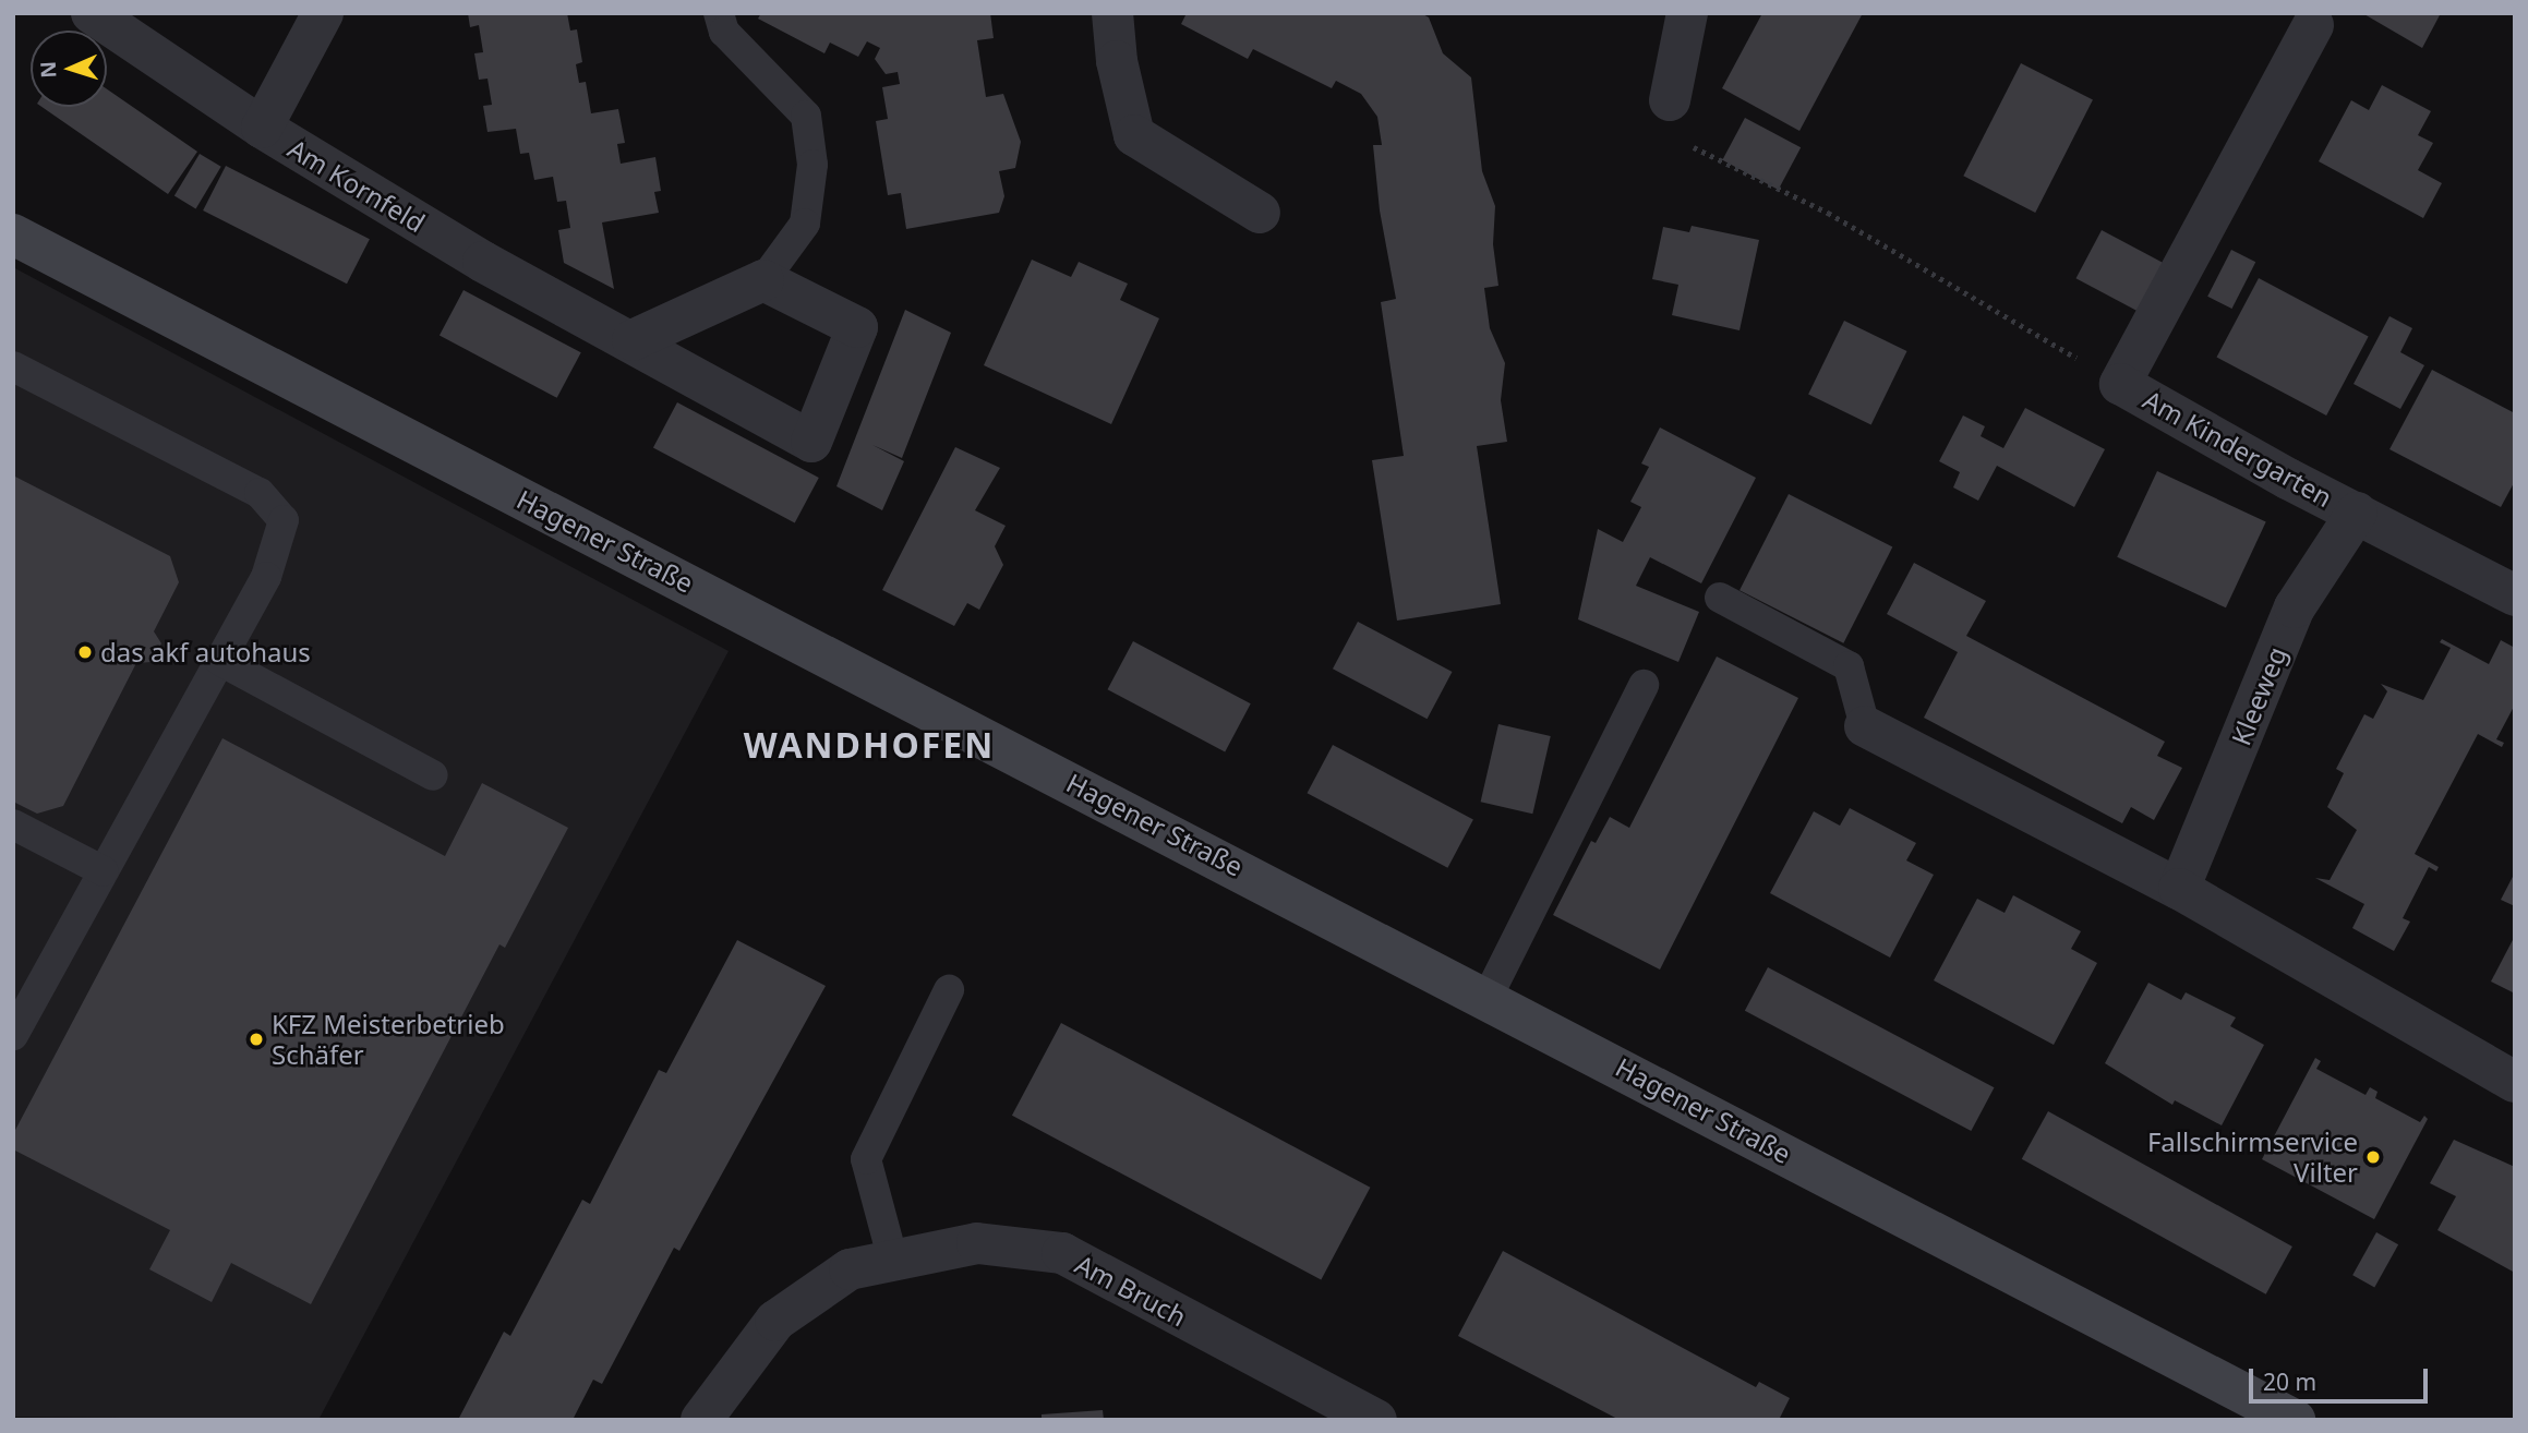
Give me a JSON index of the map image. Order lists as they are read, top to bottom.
{
  "streets": {
    "main road": ["Hagener Straße"],
    "street": [
      "Am Kornfeld",
      "Am Kindergarten",
      "Kleeweg",
      "Am Bruch"
    ]
  },
  "crossings": [
    ["Am Kindergarten", "Kleeweg"]
  ],
  "districts": ["WANDHOFEN"],
  "places": ["das akf autohaus", "KFZ Meisterbetrieb Schäfer", "Fallschirmservice Vilter"],
  "scale_bar": "20 m",
  "north": "left"
}
